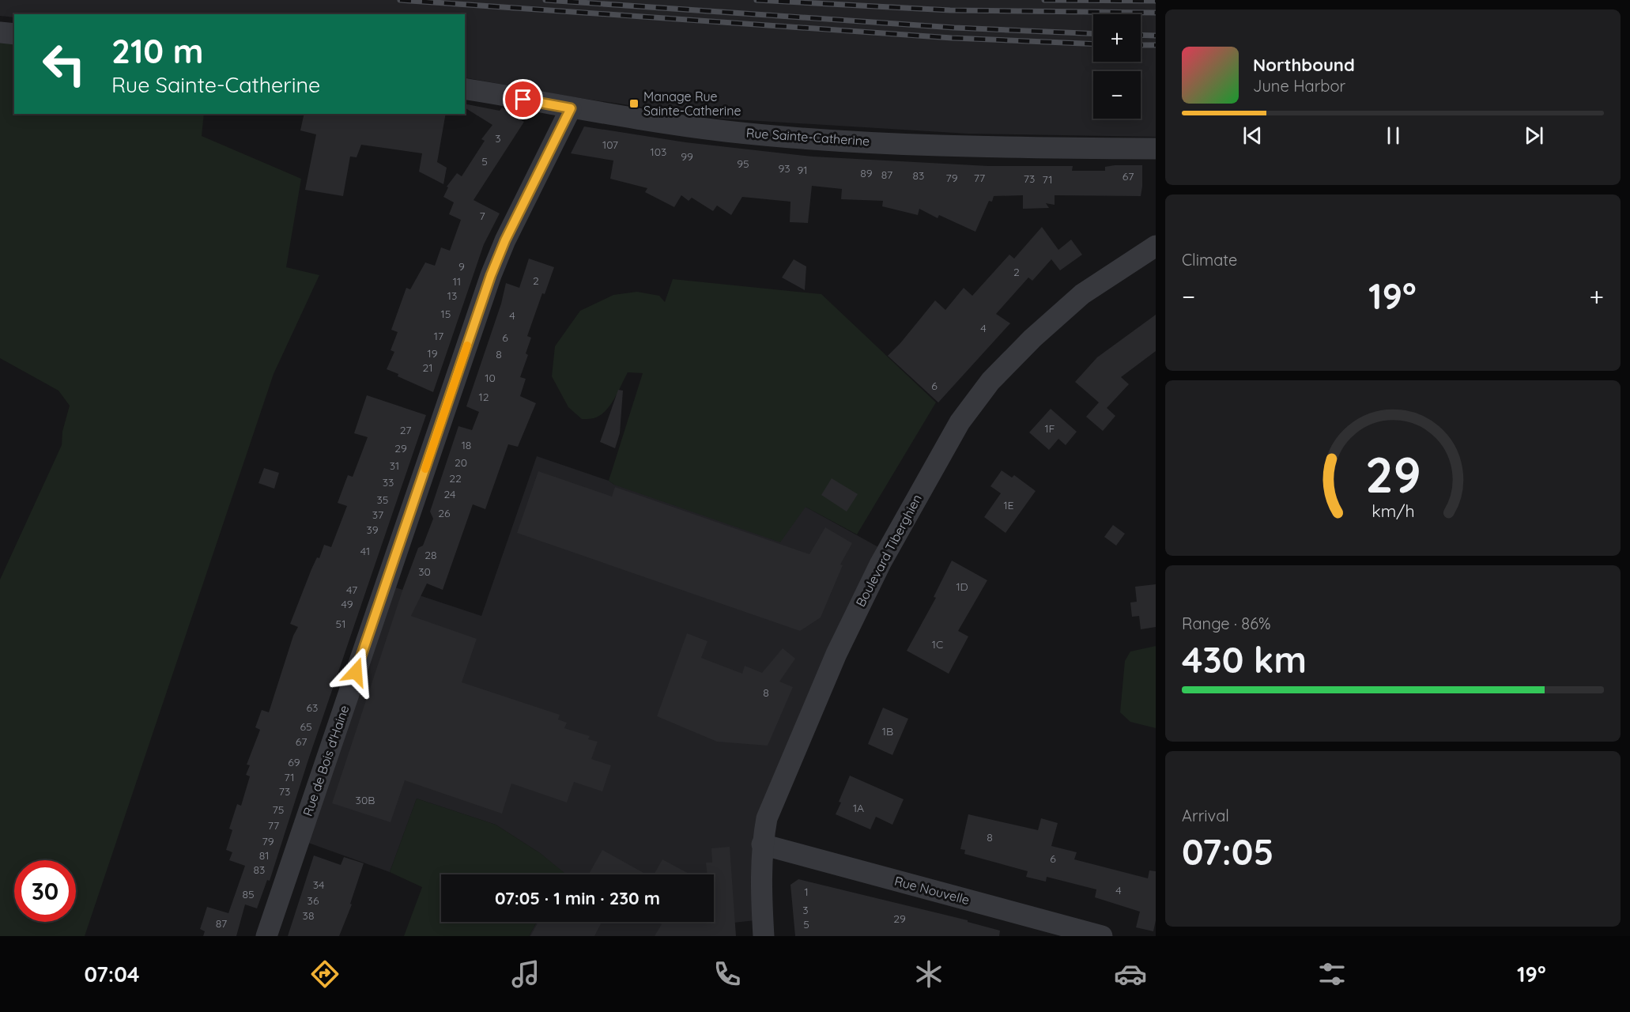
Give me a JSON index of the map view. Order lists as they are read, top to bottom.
{
  "streets": {
    "street": [
      "Rue Sainte-Catherine",
      "Boulevard Tiberghien",
      "Rue de Bois d'Haine",
      "Rue Nouvelle"
    ]
  },
  "crossings": [
    ["Rue Sainte-Catherine", "Rue de Bois d'Haine"],
    ["Boulevard Tiberghien", "Rue Nouvelle"]
  ],
  "places": {
    "transit": ["Manage Rue Sainte-Catherine"]
  },
  "house_numbers": [
    "3",
    "107",
    "103",
    "99",
    "5",
    "95",
    "93",
    "91",
    "89",
    "87",
    "83",
    "67",
    "79",
    "77",
    "73",
    "71",
    "7",
    "9",
    "2",
    "2",
    "11",
    "13",
    "15",
    "4",
    "4",
    "17",
    "6",
    "19",
    "8",
    "21",
    "10",
    "6",
    "12",
    "1F",
    "27",
    "18",
    "29",
    "20",
    "31",
    "22",
    "33",
    "24",
    "35",
    "1E",
    "26",
    "37",
    "39",
    "41",
    "28",
    "30",
    "1D",
    "47",
    "49",
    "51",
    "1C",
    "8",
    "63",
    "65",
    "1B",
    "67",
    "69",
    "71",
    "73",
    "30B",
    "1A",
    "75",
    "77",
    "8",
    "79",
    "81",
    "6",
    "83",
    "34",
    "4",
    "1",
    "85",
    "36",
    "3",
    "38",
    "29",
    "87",
    "5"
  ],
  "page": {
    "map_buttons": ["+", "−"],
    "turn": ["210 m", "Rue Sainte-Catherine"],
    "song": ["Northbound", "June Harbor"],
    "tile": [
      "Climate",
      ["Range · 86%", "430 km"],
      ["Arrival", "07:05"]
    ],
    "heat": ["−", "19°", "+"],
    "limit": "30",
    "trip": "07:05 · 1 min · 230 m",
    "tabs": ["07:04", "19°"],
    "gauge": ["29", "km/h"]
  }
}
